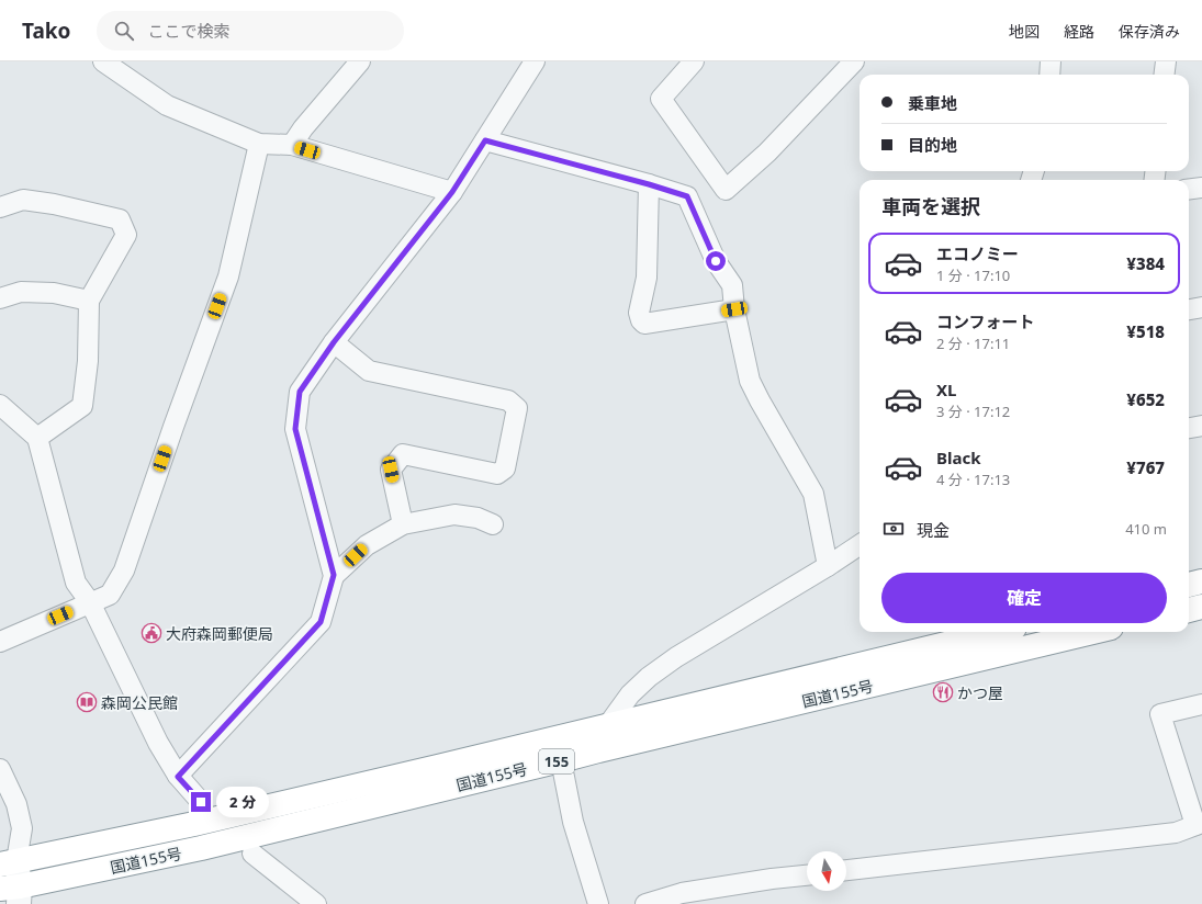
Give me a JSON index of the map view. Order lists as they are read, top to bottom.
{
  "streets": {
    "highway": ["国道155号", "155"]
  },
  "places": {
    "public building": ["大府森岡郵便局"],
    "restaurant": ["かつ屋"],
    "library": ["森岡公民館"]
  },
  "north": "bottom",
  "page": {
    "header": "Tako",
    "search": "ここで検索",
    "nav": ["地図", "経路", "保存済み"],
    "banner": ["乗車地", "目的地"],
    "heading": "車両を選択",
    "list": [
      {
        "name": "エコノミー",
        "note": "1 分 · 17:10",
        "value": "¥384"
      },
      {
        "name": "コンフォート",
        "note": "2 分 · 17:11",
        "value": "¥518"
      },
      {
        "name": "XL",
        "note": "3 分 · 17:12",
        "value": "¥652"
      },
      {
        "name": "Black",
        "note": "4 分 · 17:13",
        "value": "¥767"
      }
    ],
    "pay": ["現金", "410 m"],
    "buttons": "確定",
    "bubble": "2 分"
  }
}
